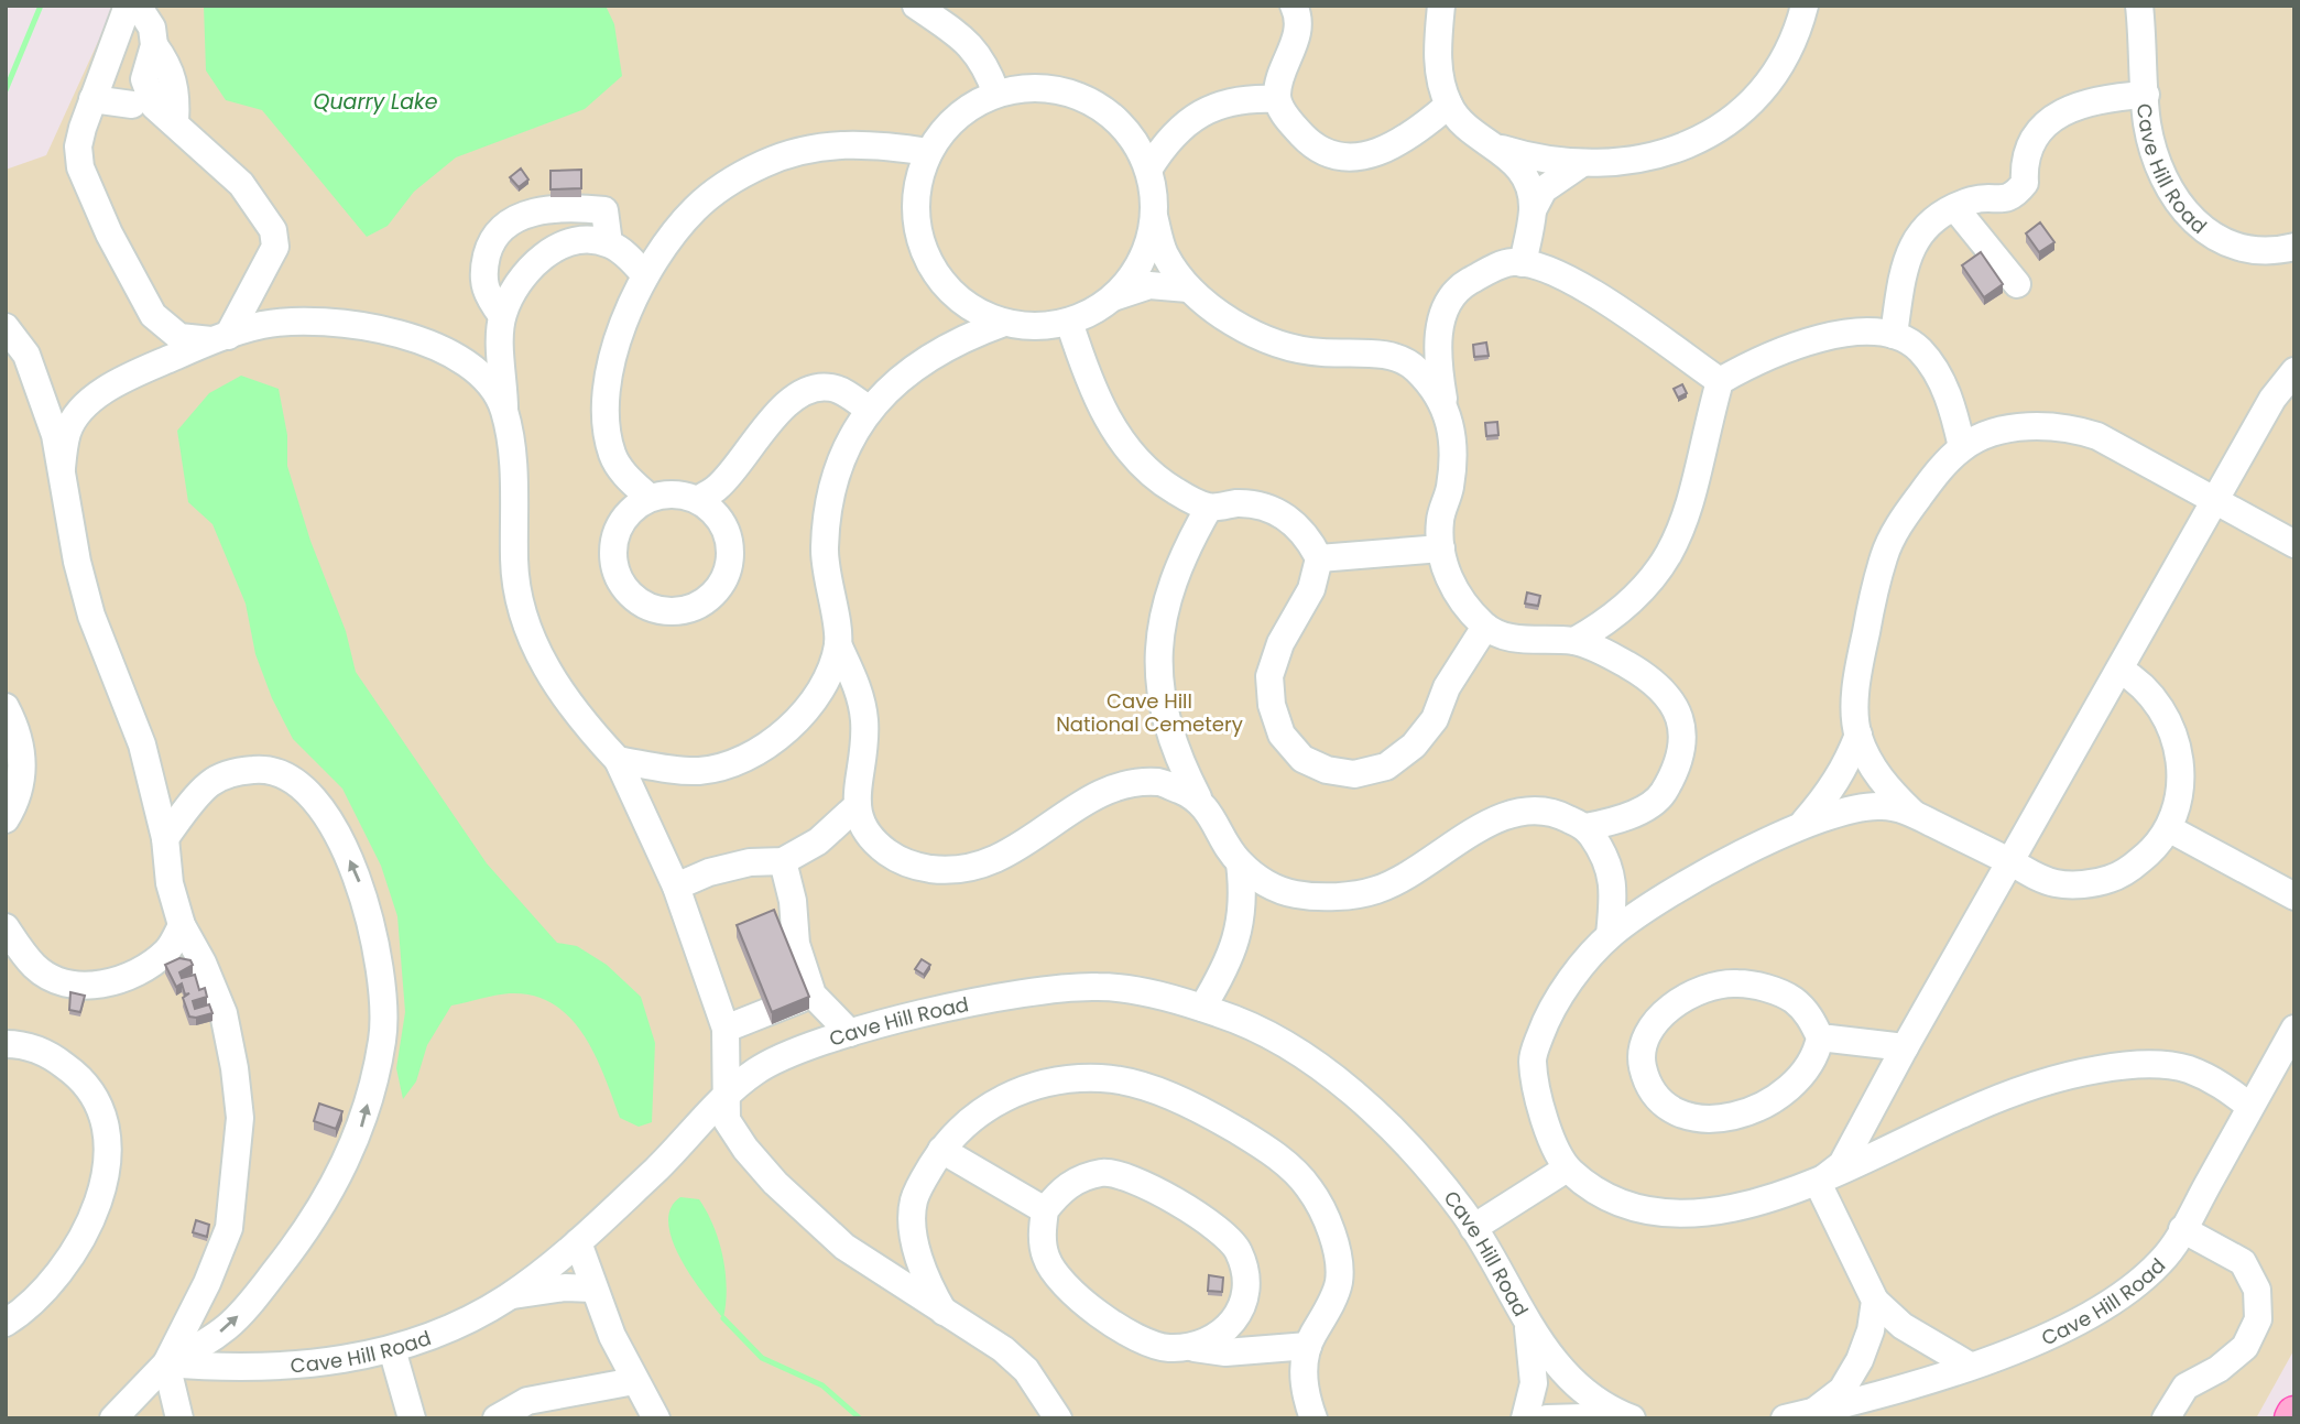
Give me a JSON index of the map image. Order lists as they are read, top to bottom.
{
  "streets": {
    "street": ["Cave Hill Road"]
  },
  "water": ["Quarry Lake"],
  "parks": ["Cave Hill National Cemetery"]
}
